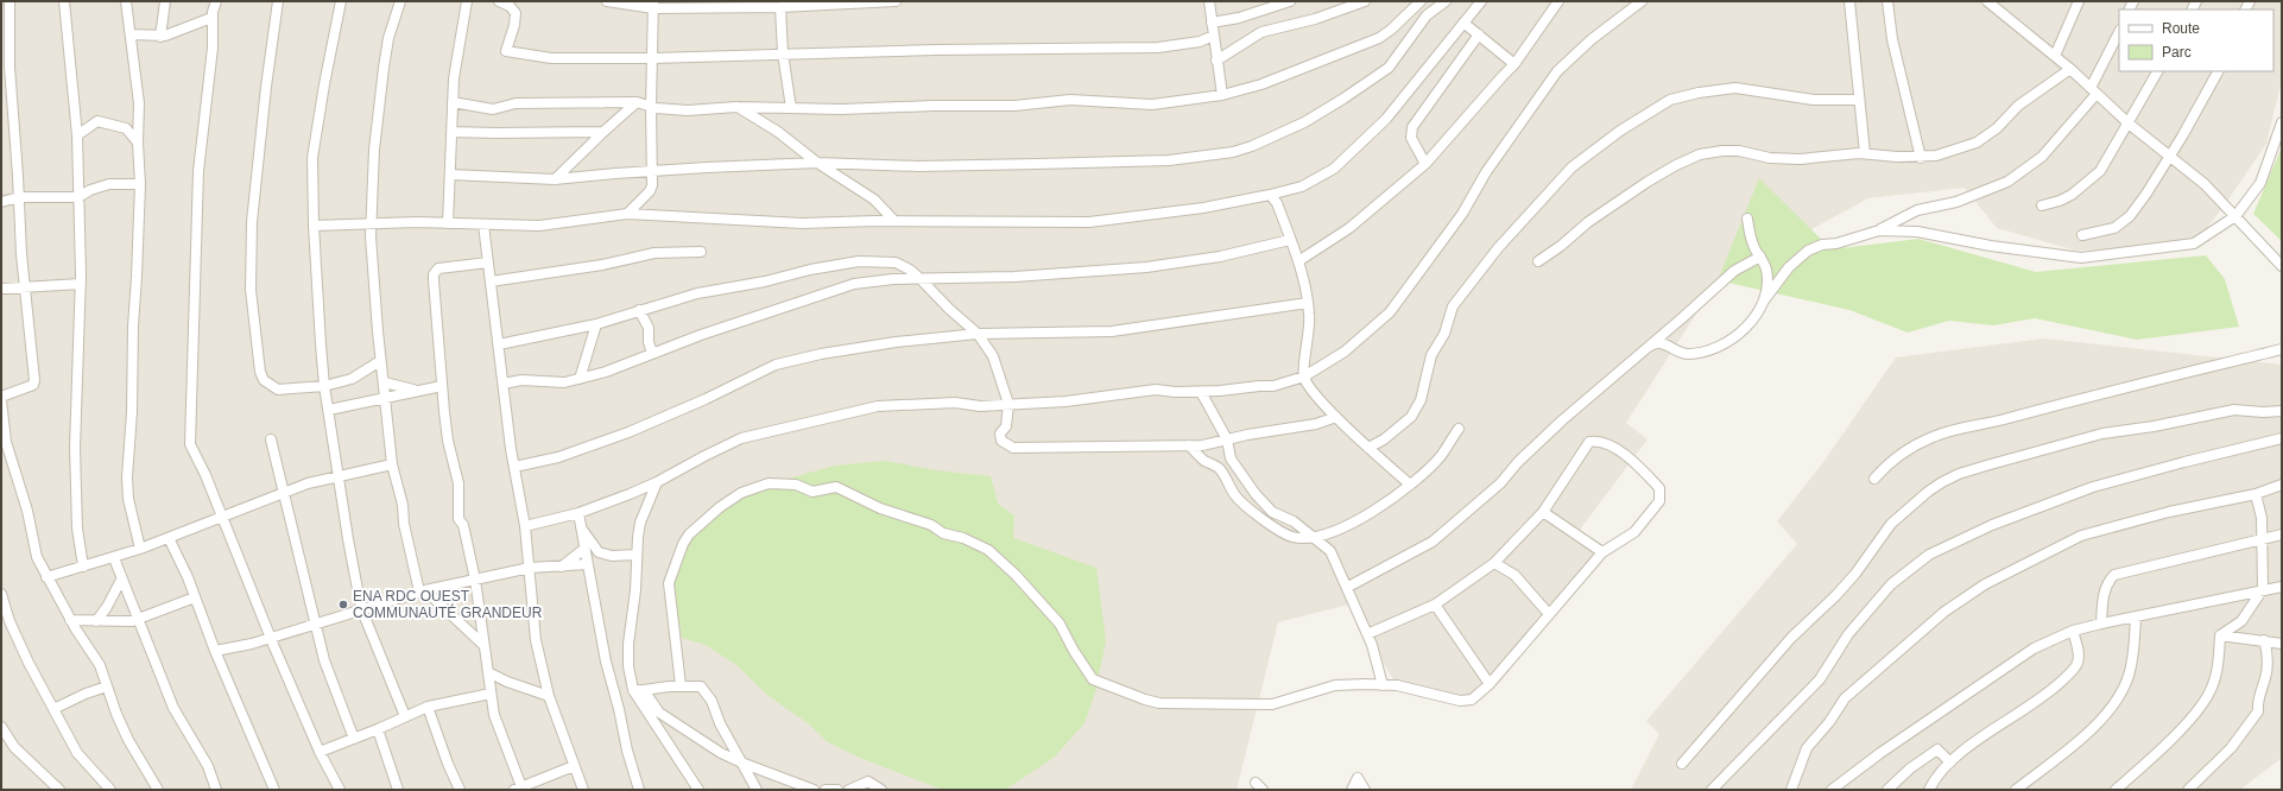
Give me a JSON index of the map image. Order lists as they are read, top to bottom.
{
  "places": ["ENA RDC OUEST COMMUNAUTÉ GRANDEUR"],
  "legend": ["Route", "Parc"]
}
